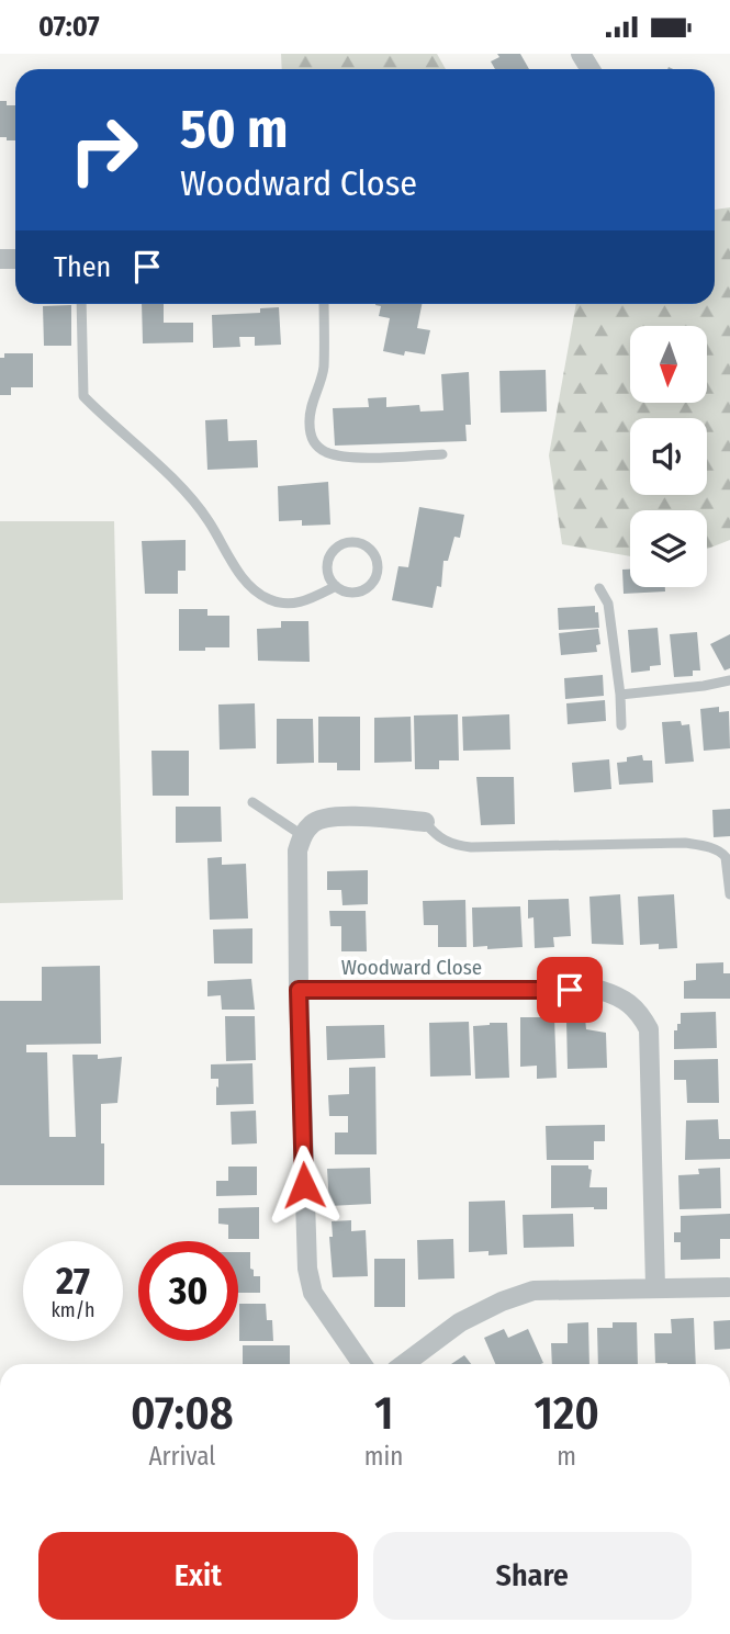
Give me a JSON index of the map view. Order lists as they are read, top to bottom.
{
  "streets": {
    "street": ["Woodward Close"]
  },
  "north": "bottom",
  "page": {
    "status": "07:07",
    "turn": ["50 m", "Woodward Close"],
    "then": "Then",
    "speed": "27 km/h",
    "limit": "30",
    "eta": [
      "07:08",
      "Arrival",
      "1",
      "min",
      "120",
      "m"
    ],
    "buttons": ["Exit", "Share"]
  }
}
